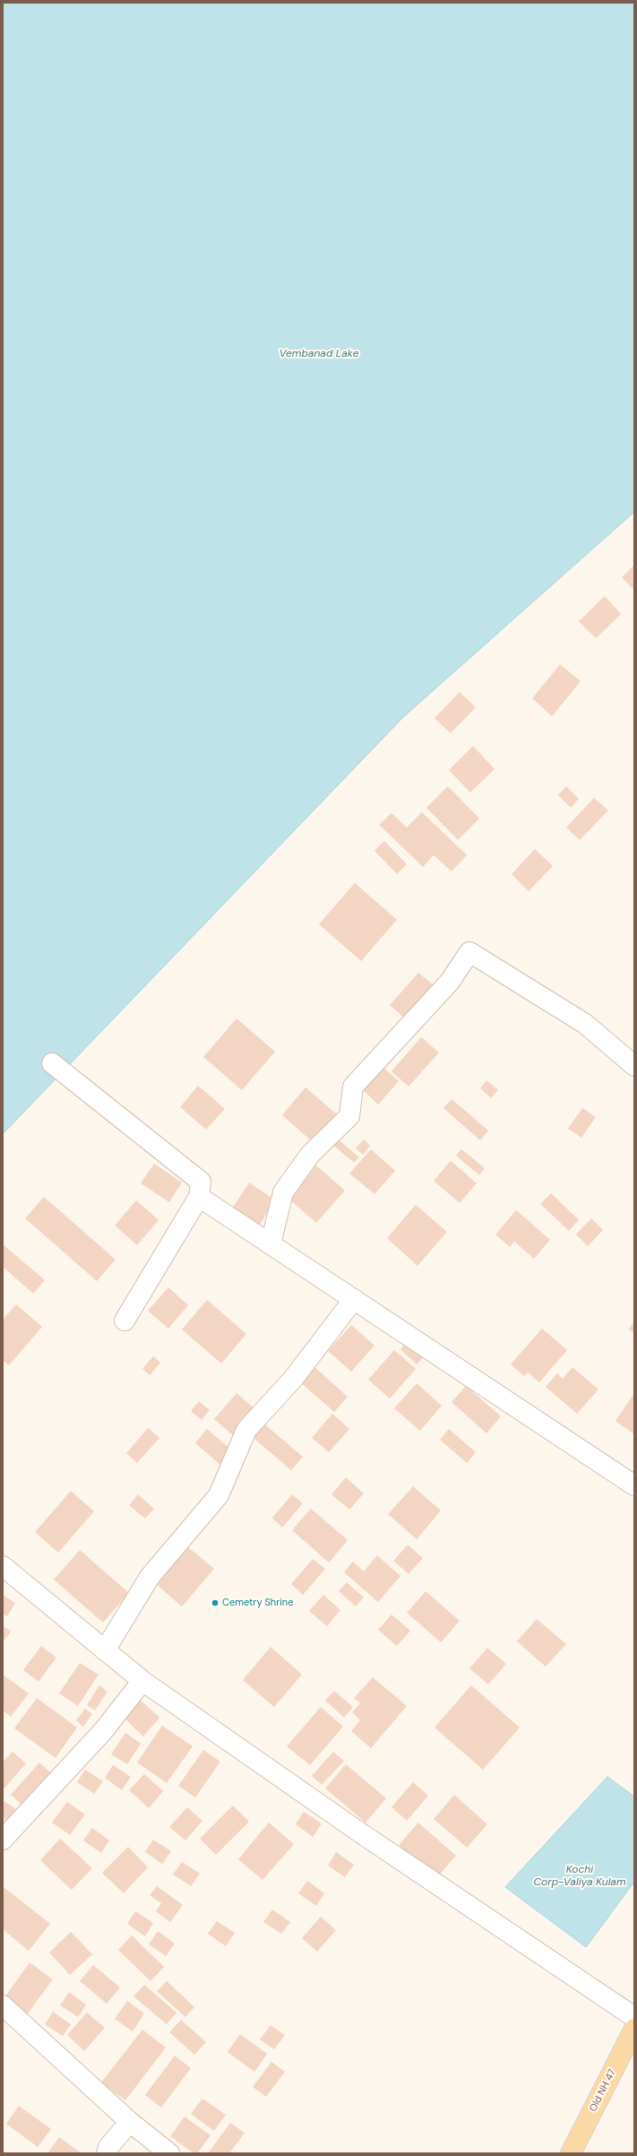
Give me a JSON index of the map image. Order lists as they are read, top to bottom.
{
  "streets": {
    "main road": ["Old NH 47"]
  },
  "water": ["Vembanad Lake", "Kochi Corp-Valiya Kulam"],
  "places": ["Cemetry Shrine"]
}
